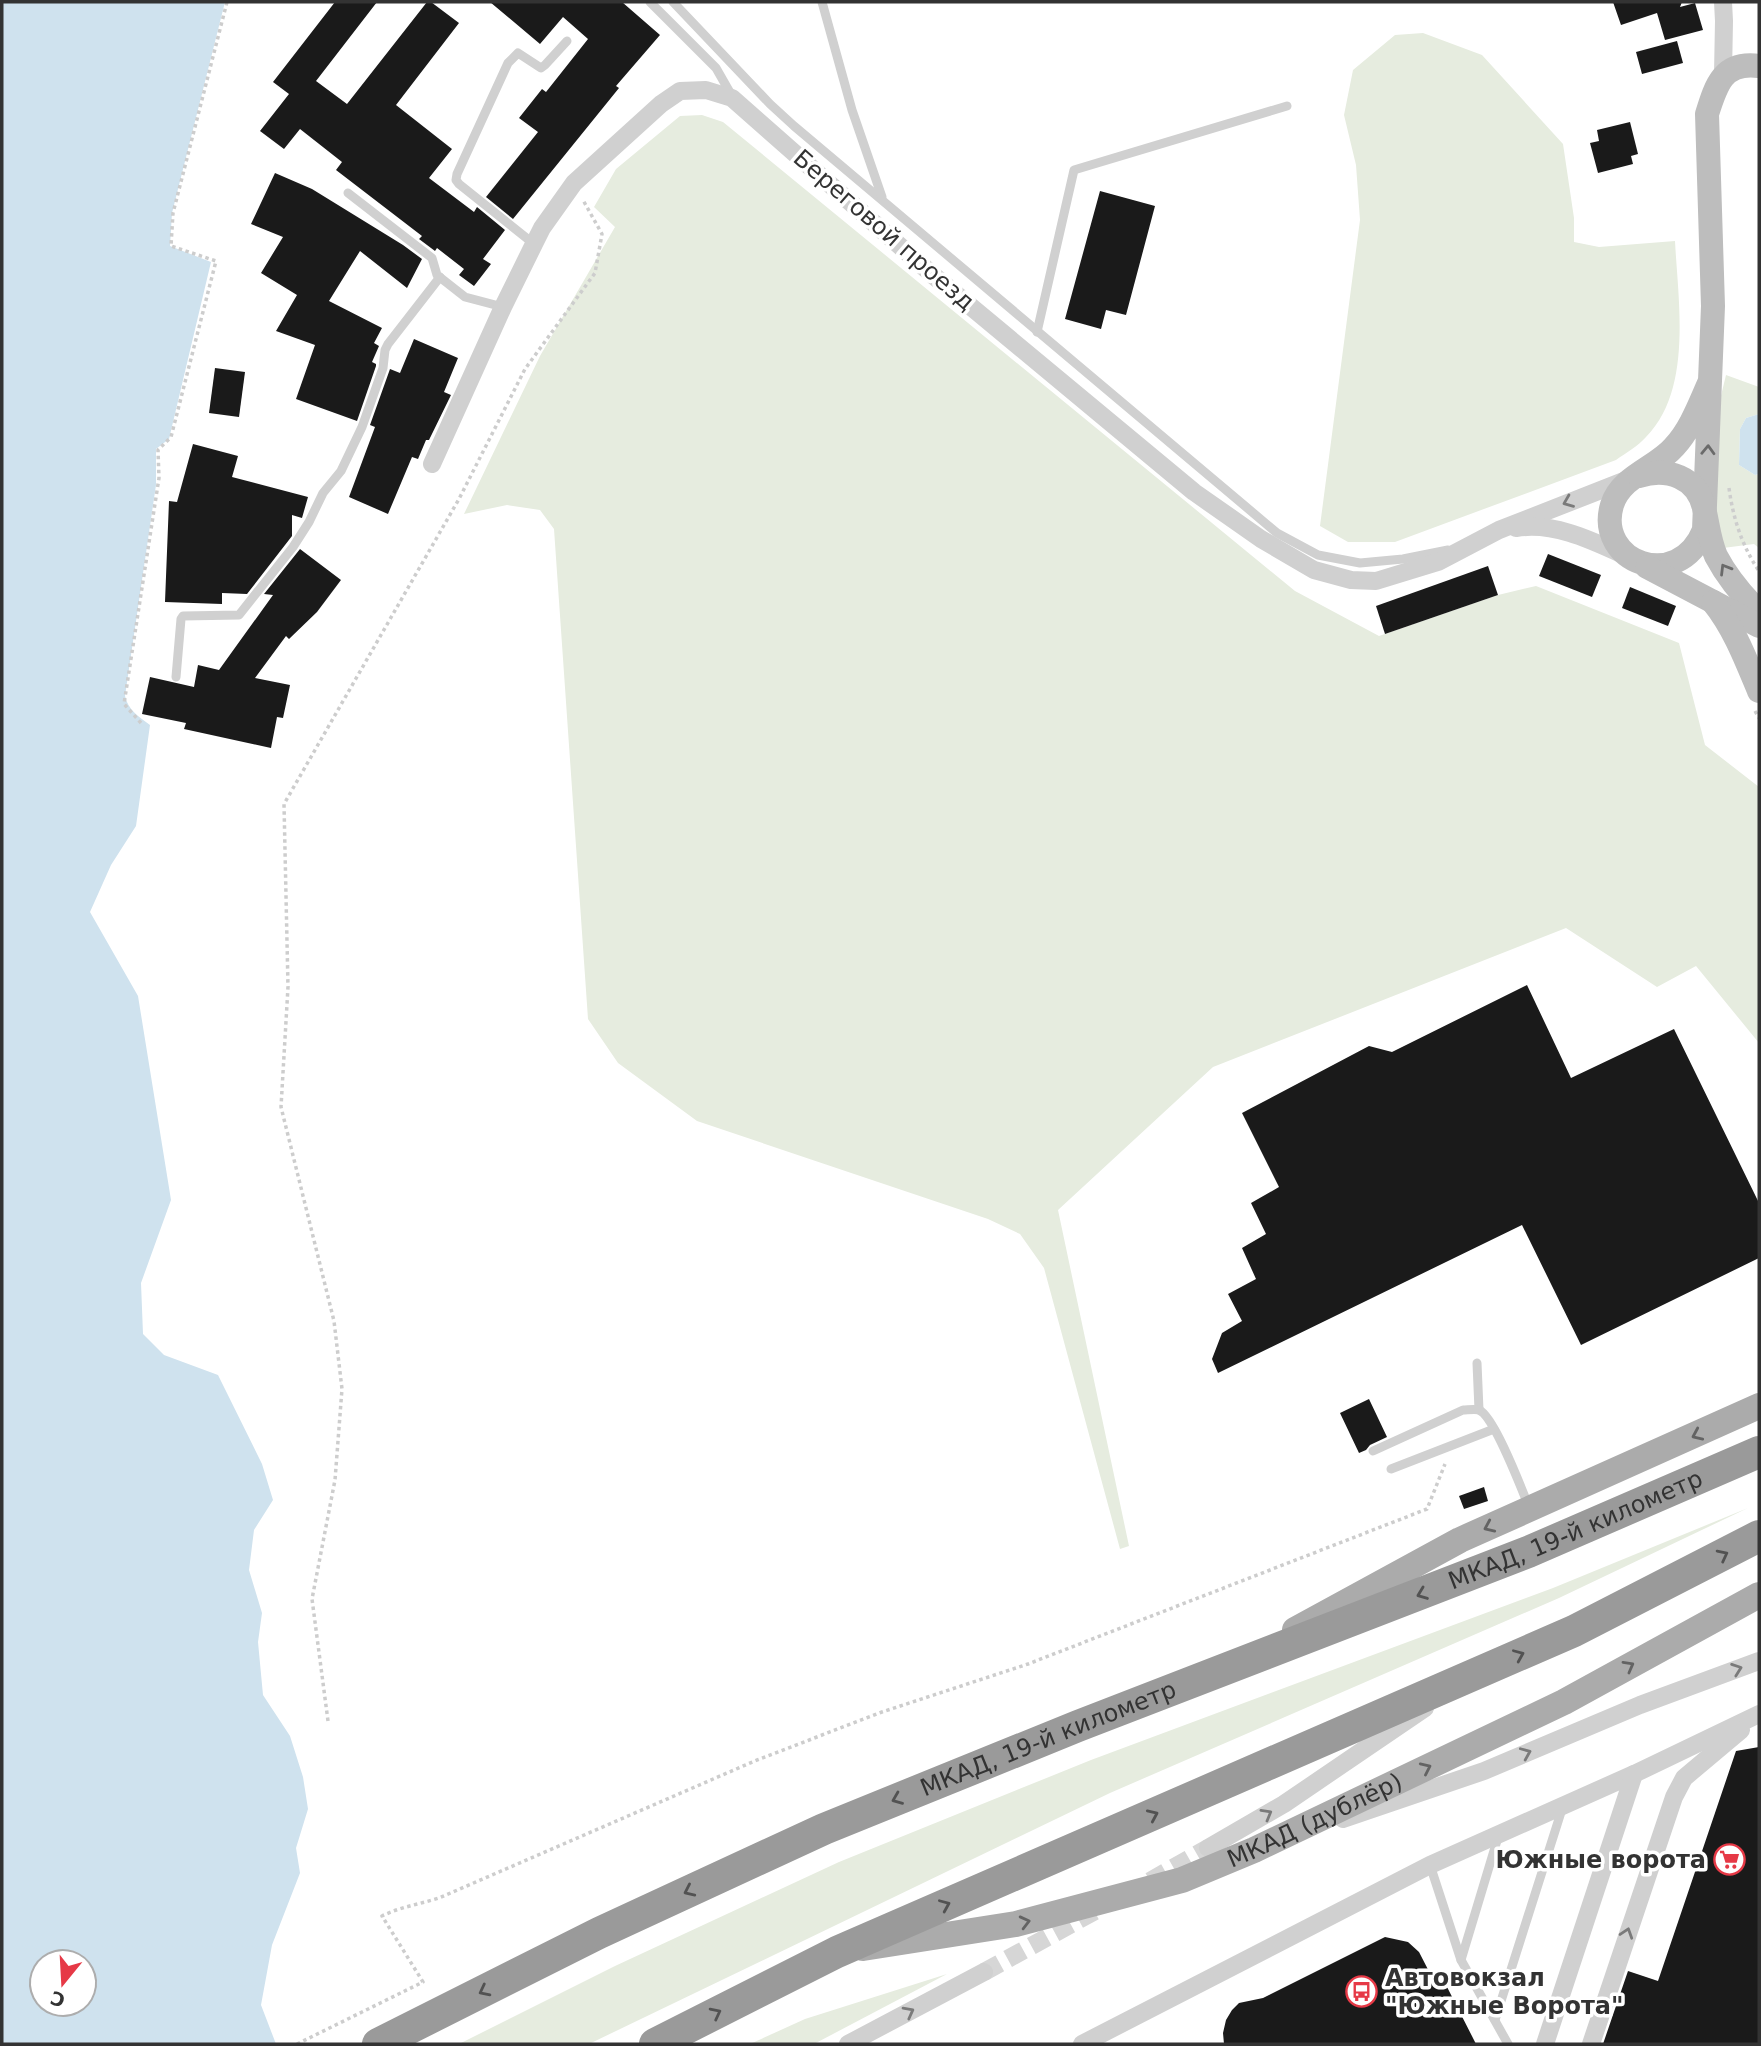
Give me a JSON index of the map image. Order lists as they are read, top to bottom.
{
  "streets": {
    "highway": ["МКАД, 19-й километр"],
    "main road": ["МКАД (дублёр)"],
    "street": ["Береговой проезд"]
  },
  "places": {
    "supermarket": ["Южные ворота"],
    "bus stop": ["Автовокзал \"Южные Ворота\""]
  },
  "north": "bottom"
}
